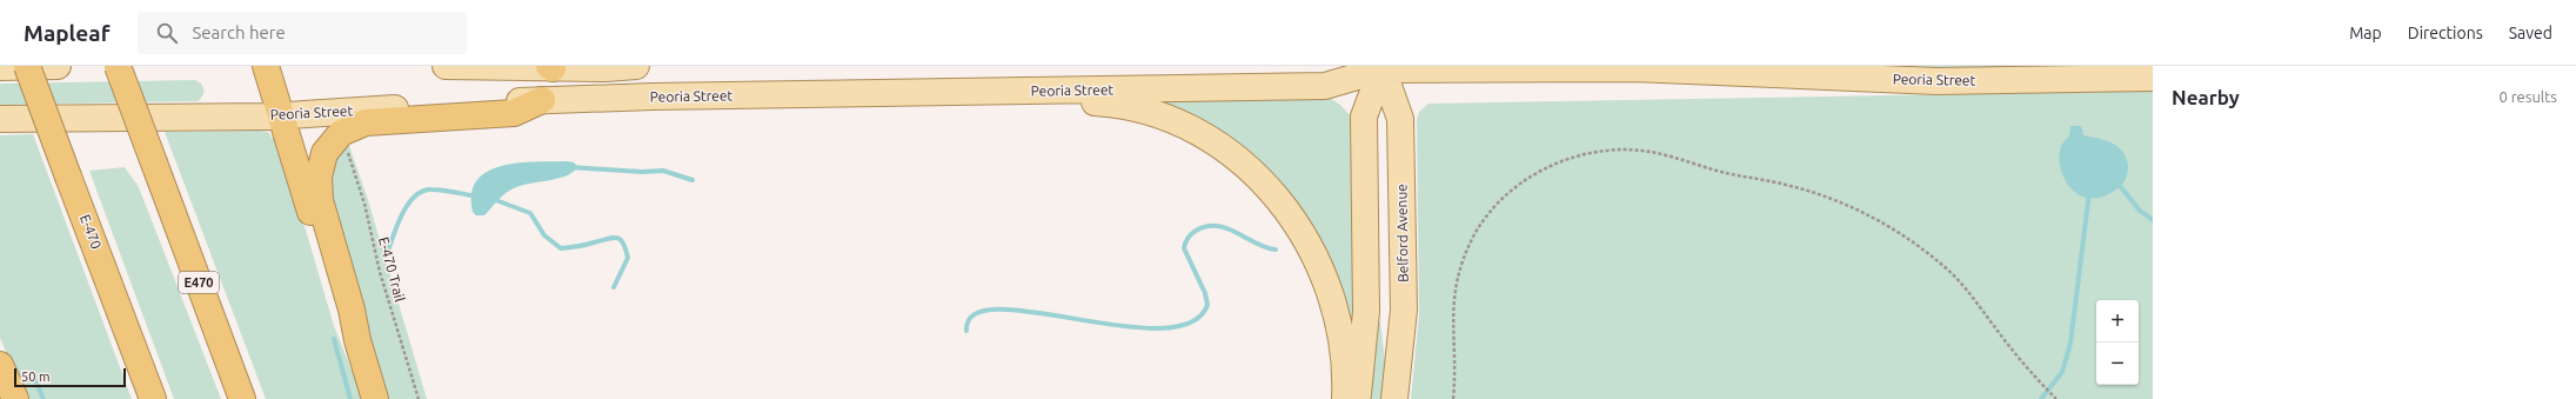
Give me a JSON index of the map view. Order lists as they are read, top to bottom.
{
  "streets": {
    "highway": ["E-470", "E470"],
    "main road": ["Peoria Street", "Belford Avenue"],
    "path": ["E-470 Trail"]
  },
  "crossings": [
    ["Peoria Street", "Belford Avenue"]
  ],
  "scale_bar": "50 m",
  "page": {
    "header": "Mapleaf",
    "search": "Search here",
    "nav": ["Map", "Directions", "Saved"],
    "heading": ["Nearby", "0 results"],
    "map_buttons": ["+", "−"],
    "scale": "50 m"
  }
}
